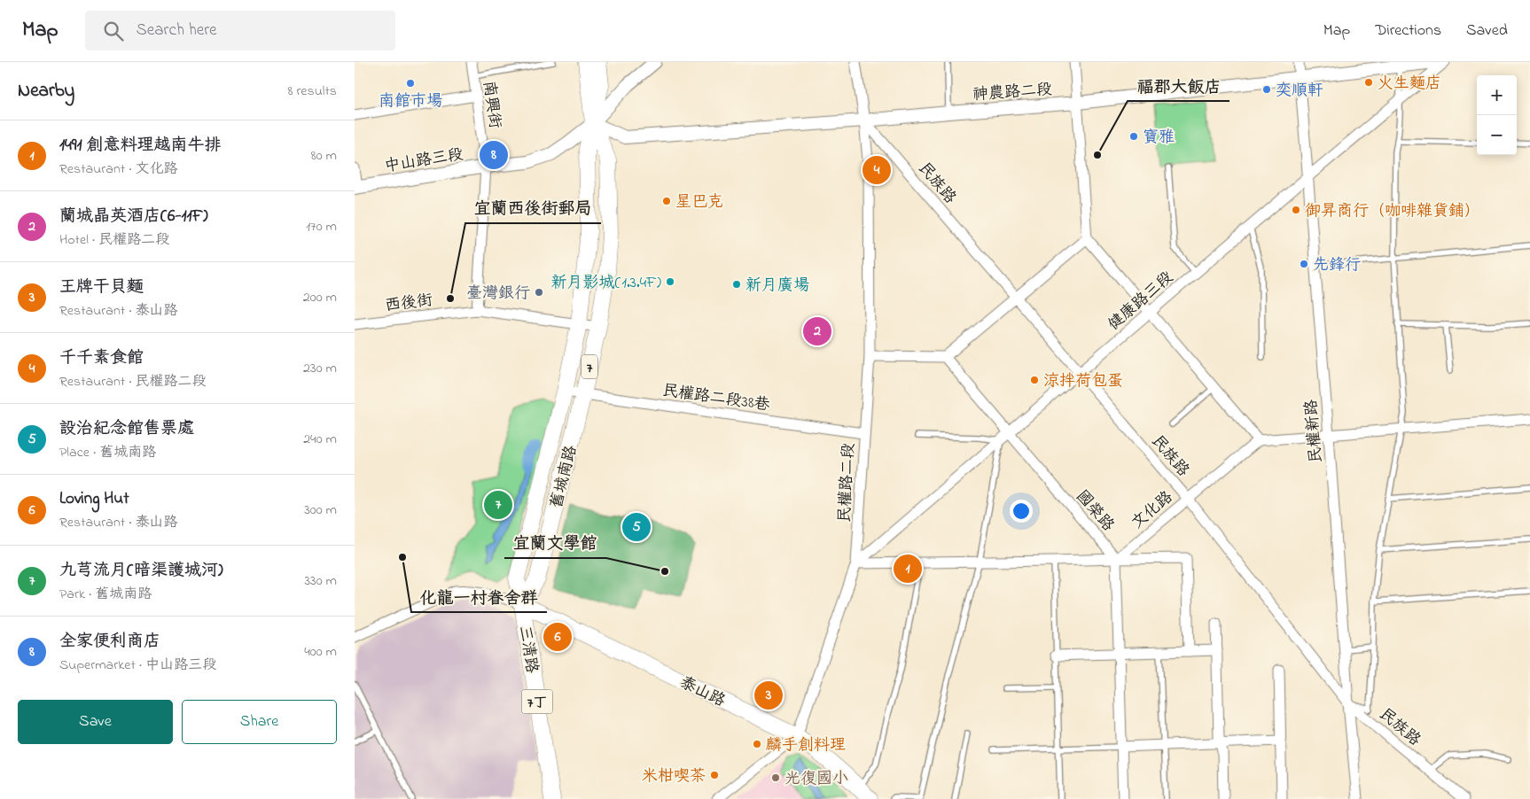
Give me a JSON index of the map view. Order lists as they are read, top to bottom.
{
  "streets": {
    "main road": [
      "7",
      "舊城南路",
      "三清路",
      "泰山路",
      "7丁"
    ],
    "street": [
      "神農路二段",
      "南興街",
      "中山路三段",
      "民族路",
      "健康路三段",
      "西後街",
      "民權路二段38巷",
      "民權新路",
      "民權路二段",
      "文化路",
      "國榮路"
    ]
  },
  "crossings": [
    ["神農路二段", "中山路三段"],
    ["神農路二段", "民族路"],
    ["神農路二段", "民權新路"],
    ["神農路二段", "舊城南路"],
    ["神農路二段", "民權路二段"],
    ["南興街", "中山路三段"],
    ["南興街", "西後街"],
    ["中山路三段", "舊城南路"],
    ["民族路", "健康路三段"],
    ["民族路", "民權新路"],
    ["民族路", "民權路二段"],
    ["民族路", "文化路"],
    ["健康路三段", "民權新路"],
    ["健康路三段", "民權路二段"],
    ["健康路三段", "國榮路"],
    ["西後街", "舊城南路"],
    ["民權路二段38巷", "舊城南路"],
    ["民權路二段38巷", "民權路二段"],
    ["舊城南路", "三清路"],
    ["舊城南路", "泰山路"],
    ["民權路二段", "泰山路"],
    ["文化路", "國榮路"],
    ["三清路", "泰山路"]
  ],
  "places": [
    "火生麵店",
    "南館市場",
    "奕順軒",
    "寶雅",
    "福郡大飯店",
    "星巴克",
    "御昇商行（咖啡雜貨鋪）",
    "先鋒行",
    "新月影城(1.3.4F)",
    "新月廣場",
    "臺灣銀行",
    "宜蘭西後街郵局",
    "涼拌荷包蛋",
    "化龍一村眷舍群",
    "宜蘭文學館",
    "麟手創料理",
    "米柑喫茶",
    "光復國小"
  ],
  "page": {
    "header": "Map",
    "search": "Search here",
    "nav": ["Map", "Directions", "Saved"],
    "heading": ["Nearby", "8 results"],
    "map_buttons": ["+", "−"],
    "list": [
      {
        "mark": "1",
        "name": "1491 創意料理越南牛排",
        "note": "Restaurant · 文化路",
        "value": "80 m"
      },
      {
        "mark": "2",
        "name": "蘭城晶英酒店(6-11F)",
        "note": "Hotel · 民權路二段",
        "value": "170 m"
      },
      {
        "mark": "3",
        "name": "王牌干貝麵",
        "note": "Restaurant · 泰山路",
        "value": "200 m"
      },
      {
        "mark": "4",
        "name": "千千素食館",
        "note": "Restaurant · 民權路二段",
        "value": "230 m"
      },
      {
        "mark": "5",
        "name": "設治紀念館售票處",
        "note": "Place · 舊城南路",
        "value": "240 m"
      },
      {
        "mark": "6",
        "name": "Loving Hut",
        "note": "Restaurant · 泰山路",
        "value": "300 m"
      },
      {
        "mark": "7",
        "name": "九芎流月(暗渠護城河)",
        "note": "Park · 舊城南路",
        "value": "330 m"
      },
      {
        "mark": "8",
        "name": "全家便利商店",
        "note": "Supermarket · 中山路三段",
        "value": "400 m"
      }
    ],
    "pins": [
      "8",
      "4",
      "2",
      "7",
      "5",
      "1",
      "6",
      "3"
    ],
    "buttons": ["Save", "Share"]
  }
}
